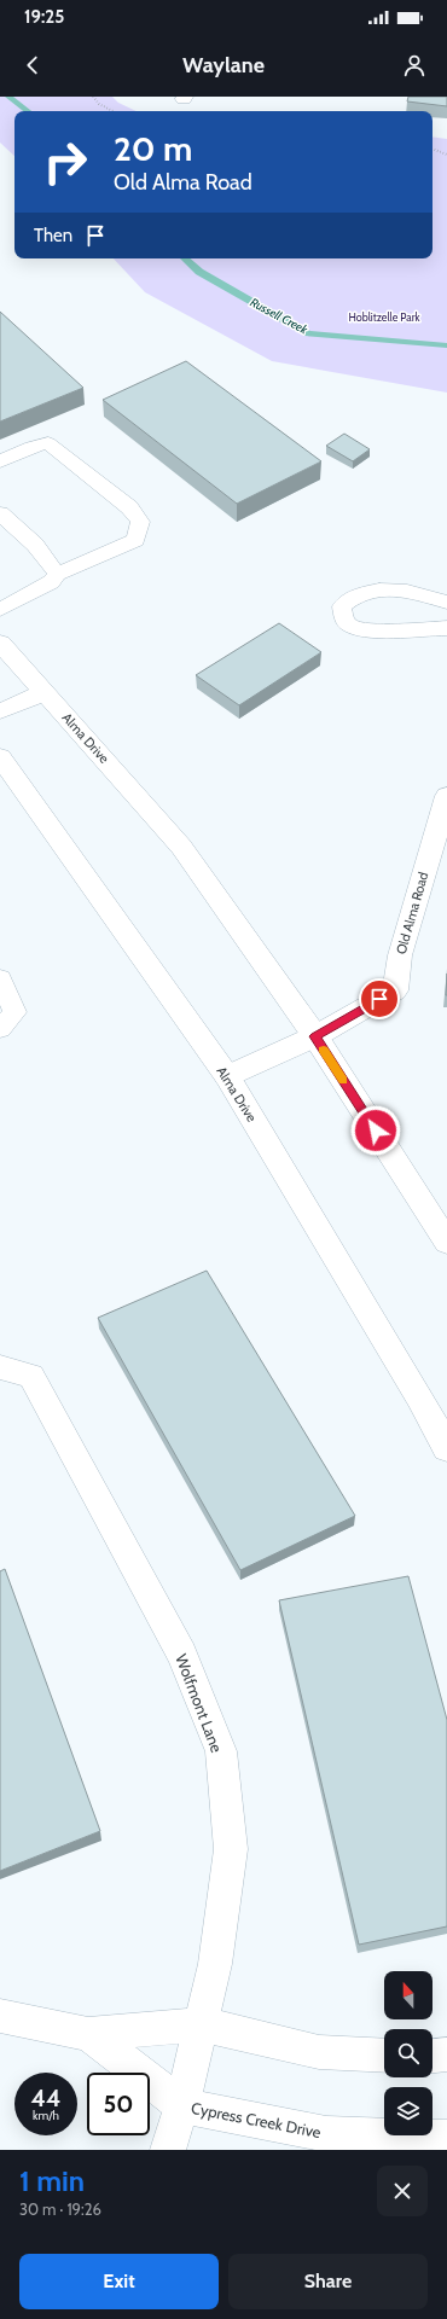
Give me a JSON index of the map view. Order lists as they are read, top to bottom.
{
  "streets": {
    "main road": [
      "Alma Drive",
      "Old Alma Road",
      "Wolfmont Lane",
      "Cypress Creek Drive"
    ]
  },
  "crossings": [
    ["Alma Drive", "Old Alma Road"],
    ["Wolfmont Lane", "Cypress Creek Drive"]
  ],
  "water": ["Russell Creek"],
  "parks": ["Hoblitzelle Park"],
  "north": "top",
  "page": {
    "status": "19:25",
    "header": "Waylane",
    "turn": ["20 m", "Old Alma Road"],
    "then": "Then",
    "speed": "44 km/h",
    "limit": "50",
    "heading": ["1 min", "30 m · 19:26"],
    "buttons": ["Exit", "Share"]
  }
}
